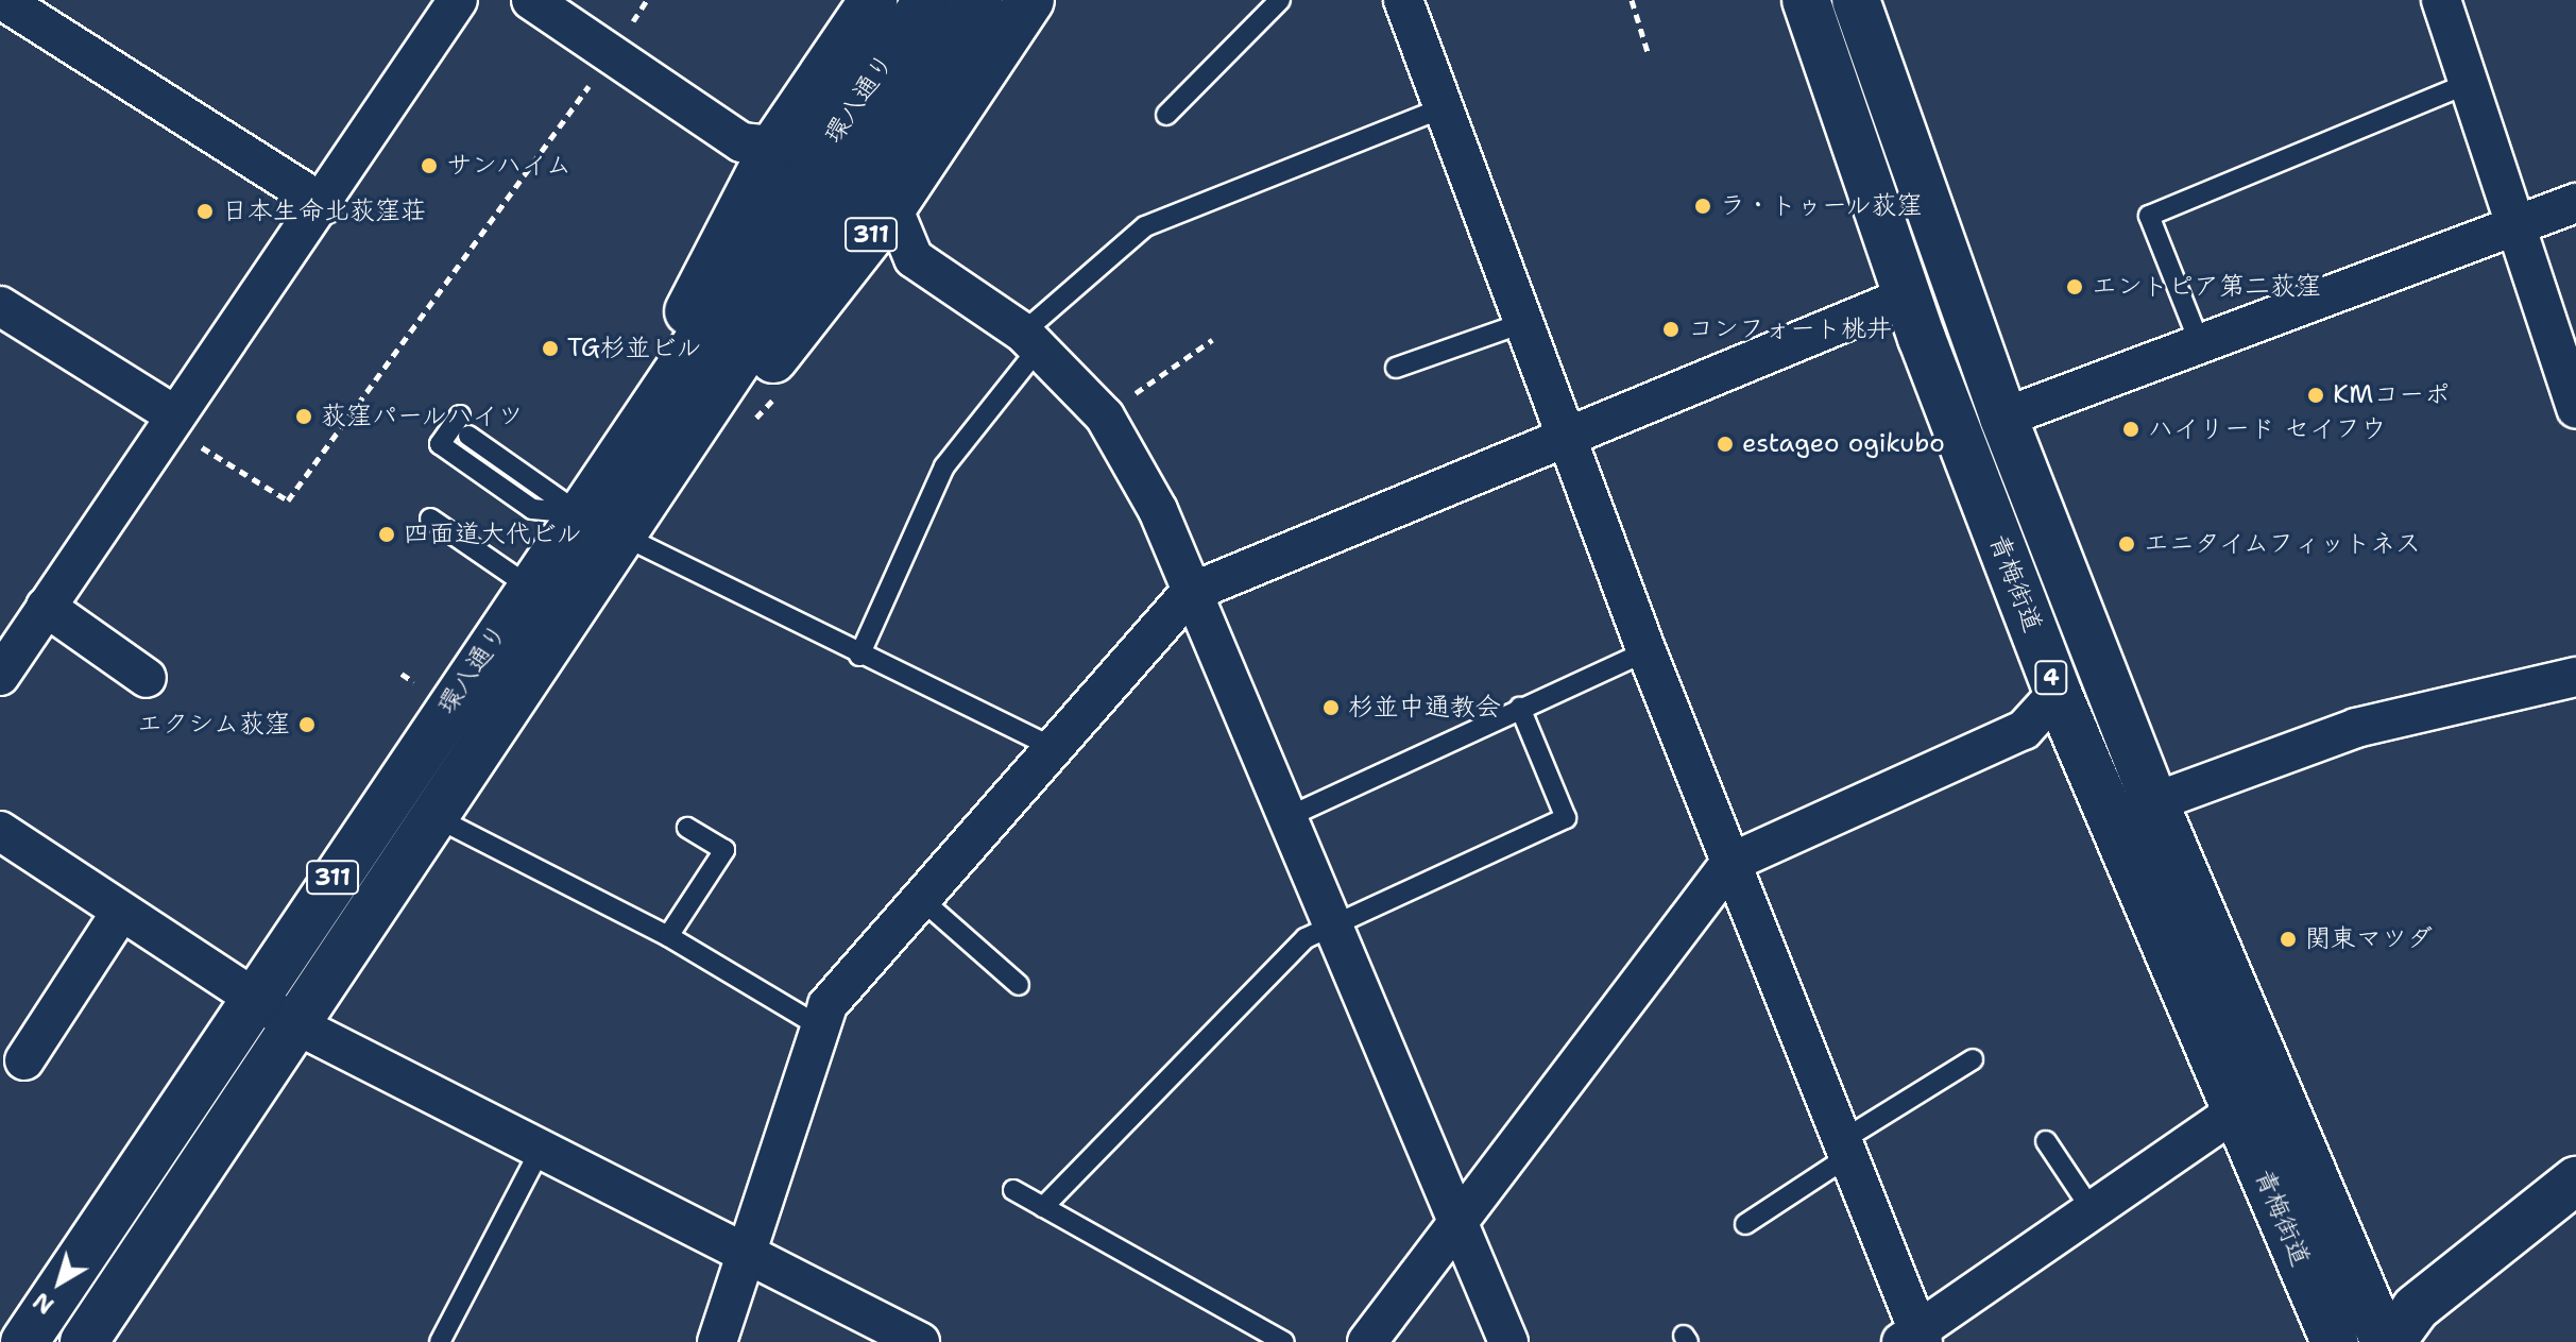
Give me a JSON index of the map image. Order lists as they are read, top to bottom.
{
  "streets": {
    "main road": [
      "環八通り",
      "311",
      "青梅街道",
      "4"
    ]
  },
  "crossings": [
    ["環八通り", "311"]
  ],
  "places": [
    "サンハイム",
    "ラ・トゥール荻窪",
    "日本生命北荻窪荘",
    "エントピア第二荻窪",
    "コンフォート桃井",
    "TG杉並ビル",
    "KMコーポ",
    "荻窪パールハイツ",
    "ハイリード セイフウ",
    "estageo ogikubo",
    "四面道大代ビル",
    "エニタイムフィットネス",
    "杉並中通教会",
    "エクシム荻窪",
    "関東マツダ"
  ],
  "north": "bottom left"
}
